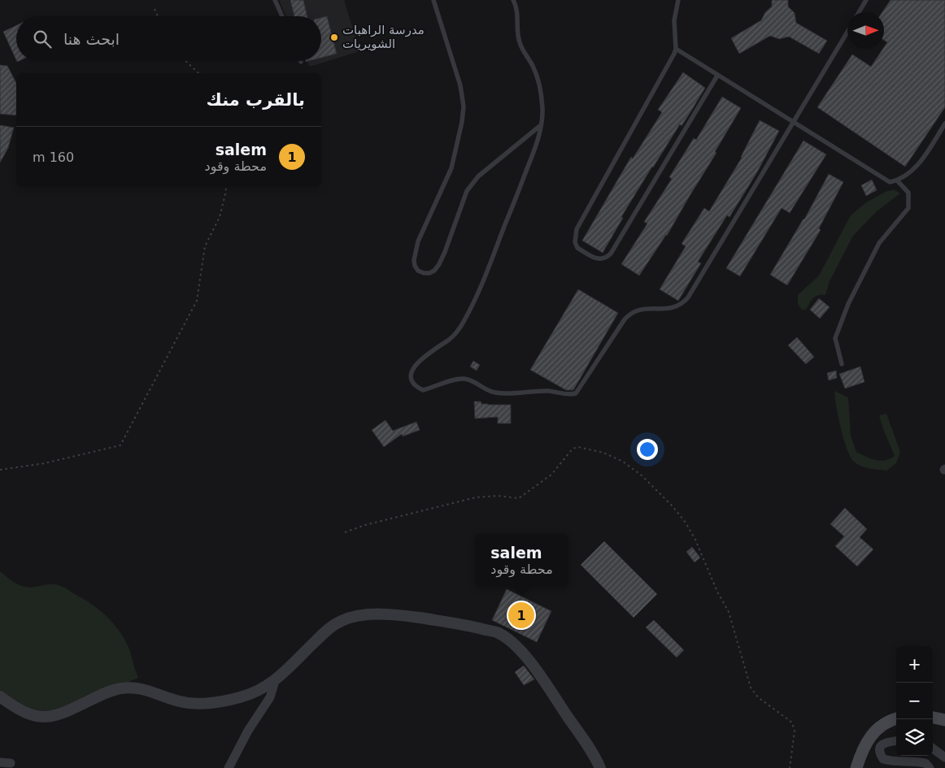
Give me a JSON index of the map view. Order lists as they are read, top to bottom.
{
  "places": ["مدرسة الراهبات الشويريات"],
  "north": "right",
  "page": {
    "search": "ابحث هنا",
    "heading": "بالقرب منك",
    "list": [
      {
        "mark": "1",
        "name": "salem",
        "note": "محطة وقود",
        "value": "160 m"
      }
    ],
    "popup": ["salem", "محطة وقود"],
    "pins": "1",
    "map_buttons": ["+", "−"]
  }
}
